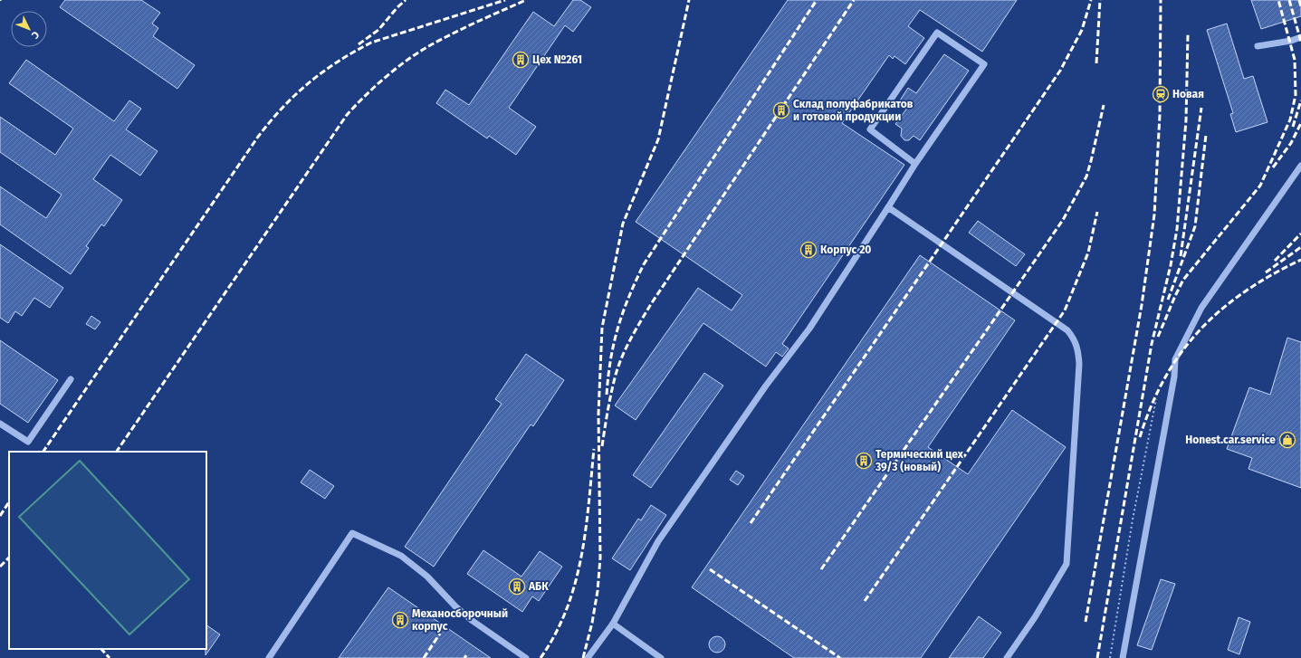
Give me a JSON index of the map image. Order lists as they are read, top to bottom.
{
  "places": {
    "building": [
      "Цех №261",
      "Склад полуфабрикатов и готовой продукции",
      "Корпус 20",
      "Термический цех 39/3 (новый)",
      "АБК",
      "Механосборочный корпус"
    ],
    "station": ["Новая"],
    "shop": ["Honest.car.service"]
  },
  "north": "bottom right"
}
